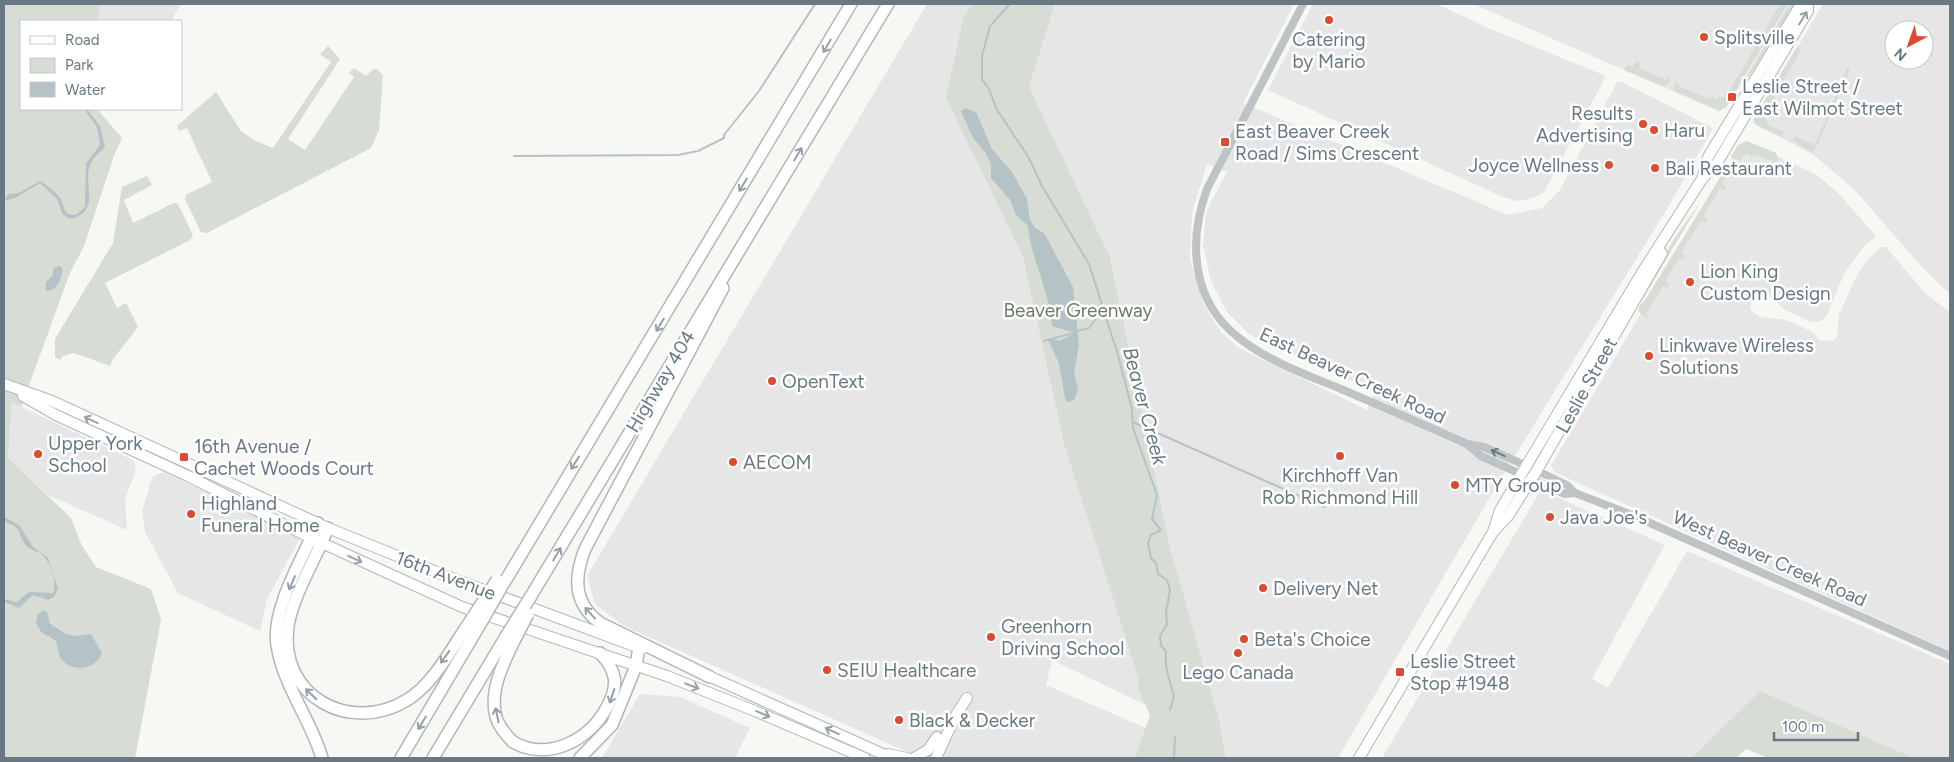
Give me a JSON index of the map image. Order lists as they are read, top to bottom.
{
  "streets": {
    "highway": ["Highway 404"],
    "main road": ["Leslie Street", "16th Avenue"],
    "street": ["East Beaver Creek Road", "West Beaver Creek Road"]
  },
  "crossings": [
    ["East Beaver Creek Road", "Leslie Street"],
    ["East Beaver Creek Road", "West Beaver Creek Road"],
    ["Leslie Street", "West Beaver Creek Road"]
  ],
  "water": ["Beaver Creek"],
  "parks": ["Beaver Greenway"],
  "places": {
    "other": [
      "Catering by Mario",
      "Splitsville",
      "Results Advertising",
      "Haru",
      "Joyce Wellness",
      "Bali Restaurant",
      "Lion King Custom Design",
      "Linkwave Wireless Solutions",
      "OpenText",
      "Upper York School",
      "Kirchhoff Van Rob Richmond Hill",
      "AECOM",
      "MTY Group",
      "Highland Funeral Home",
      "Java Joe's",
      "Delivery Net",
      "Greenhorn Driving School",
      "Beta's Choice",
      "Lego Canada",
      "SEIU Healthcare",
      "Black & Decker"
    ],
    "transit": [
      "Leslie Street / East Wilmot Street",
      "East Beaver Creek Road / Sims Crescent",
      "16th Avenue / Cachet Woods Court",
      "Leslie Street Stop #1948"
    ]
  },
  "legend": ["Road", "Park", "Water"],
  "scale_bar": "100 m",
  "north": "bottom left"
}
